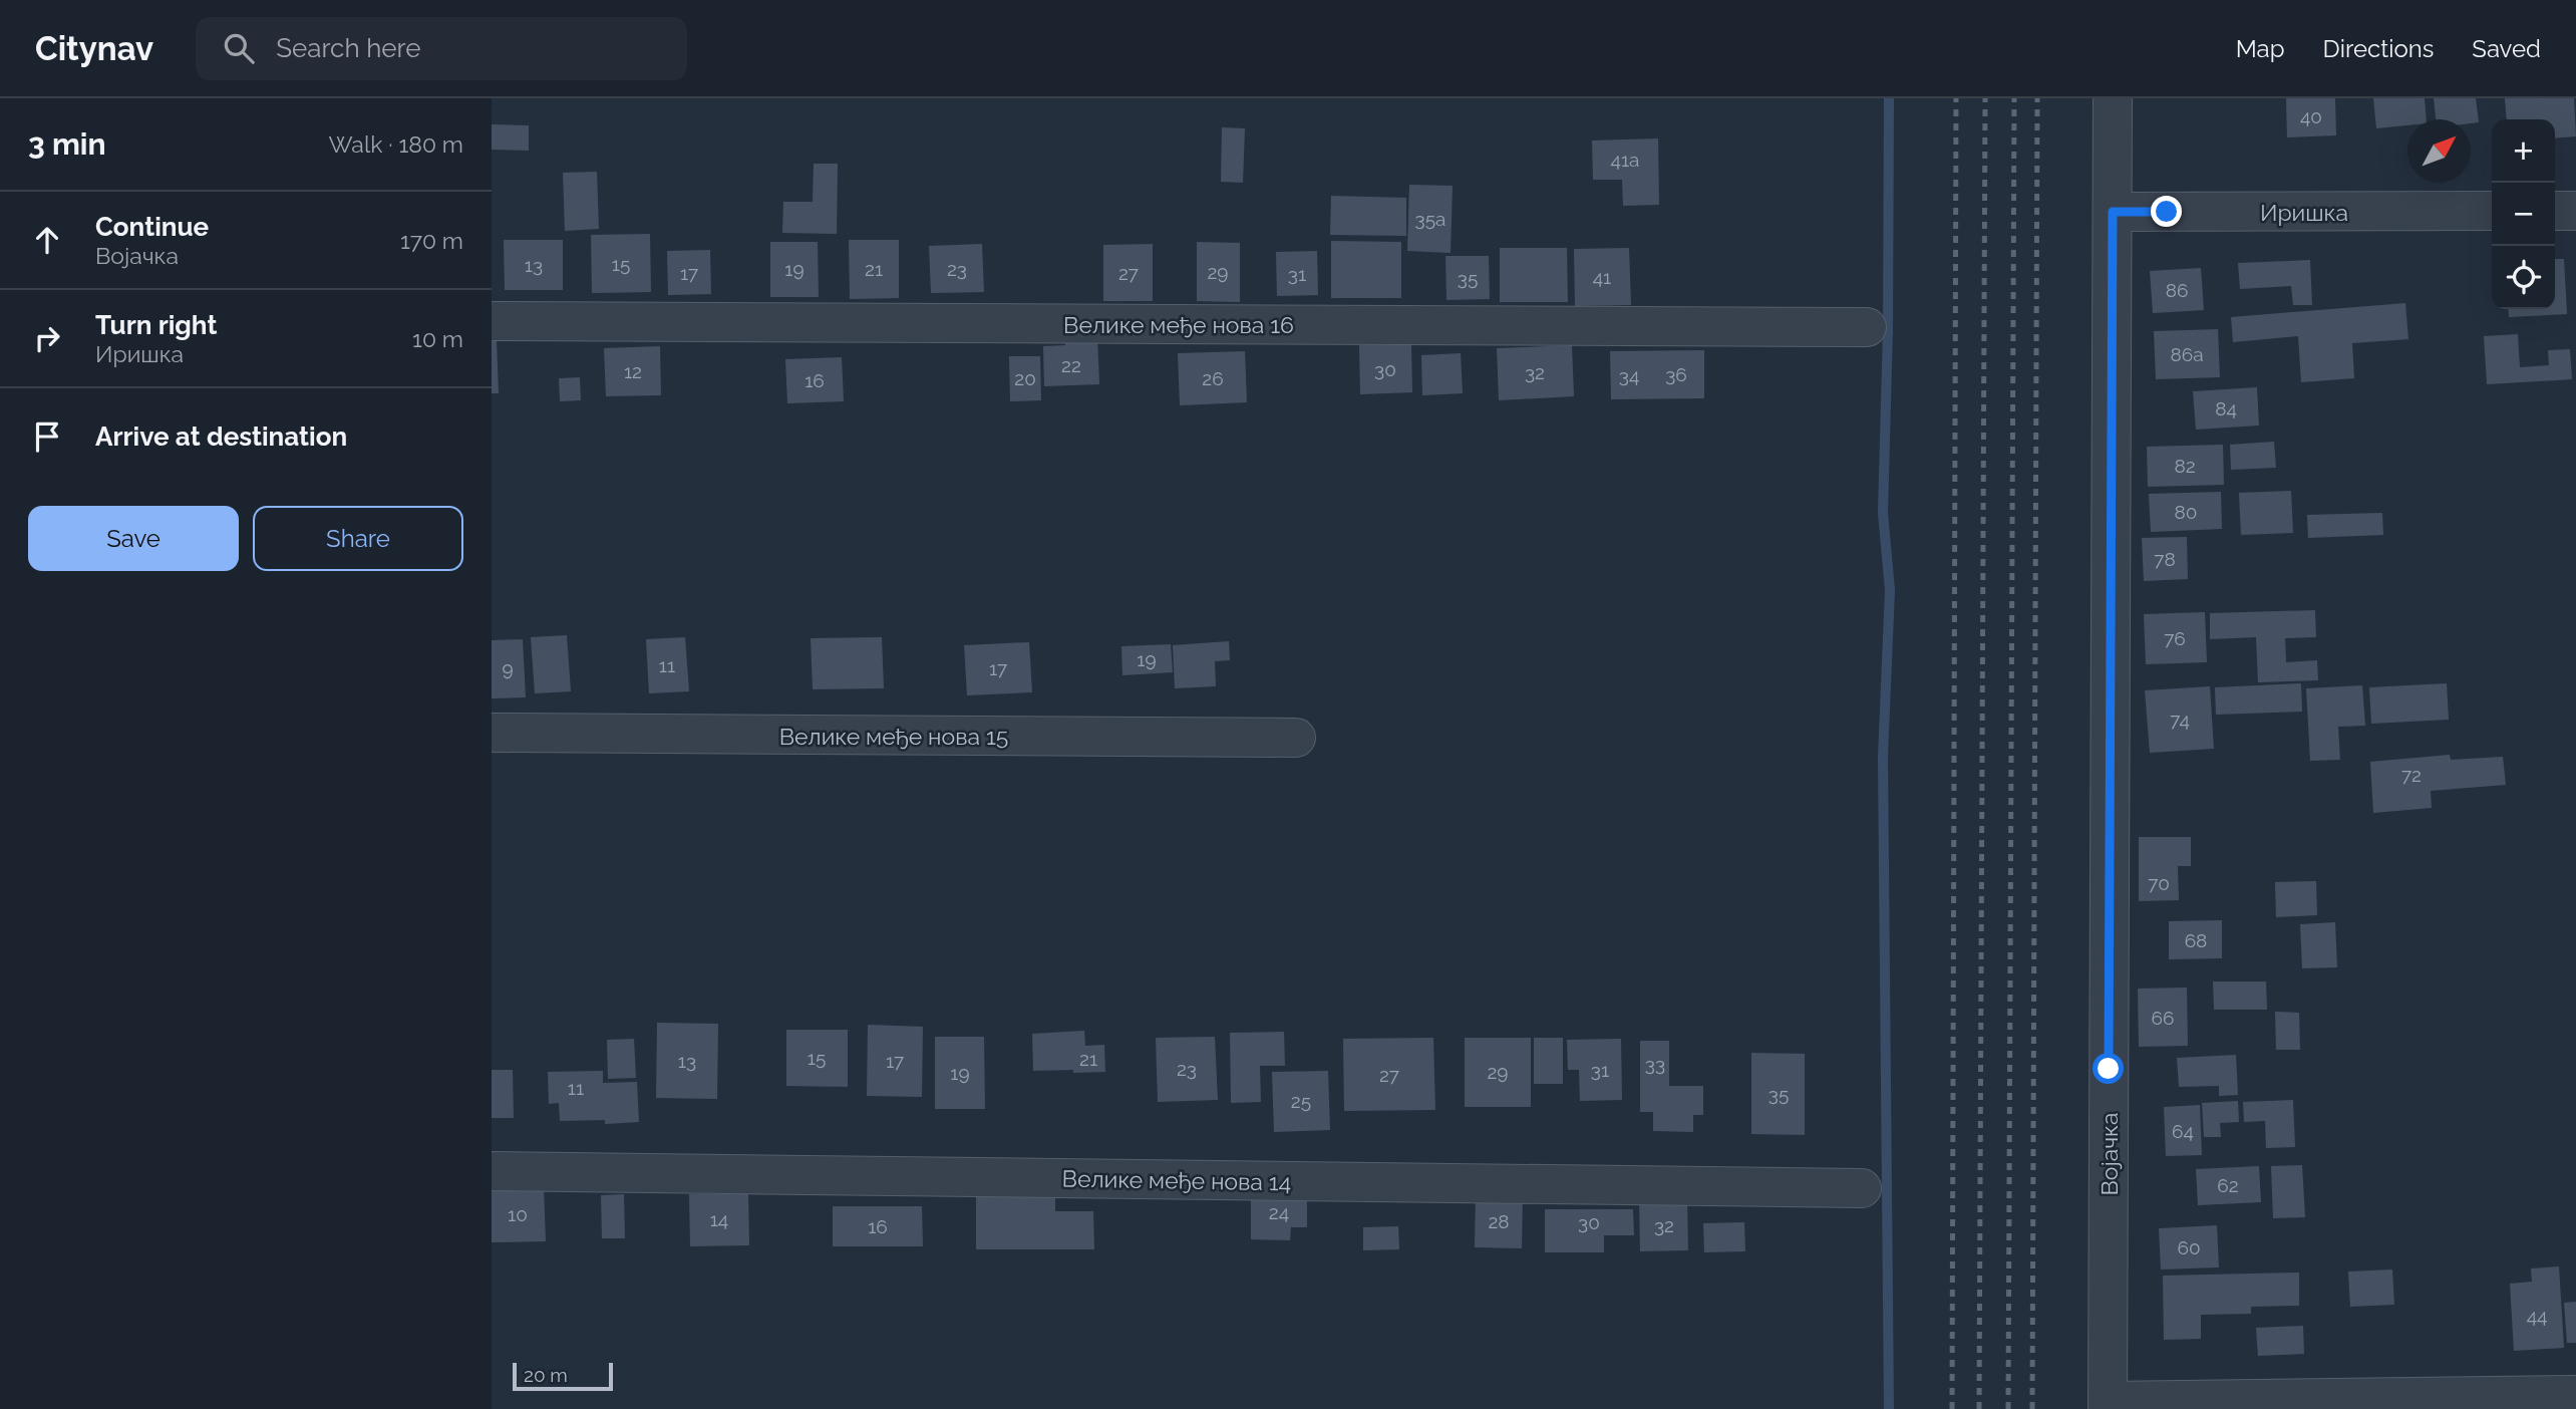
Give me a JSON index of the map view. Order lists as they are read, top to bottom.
{
  "streets": {
    "street": [
      "Иришка",
      "Велике међе нова 16",
      "Велике међе нова 15",
      "Војачка",
      "Велике међе нова 14"
    ]
  },
  "crossings": [
    ["Иришка", "Војачка"]
  ],
  "house_numbers": [
    "40",
    "41a",
    "35a",
    "15",
    "13",
    "19",
    "21",
    "23",
    "29",
    "17",
    "27",
    "31",
    "41",
    "35",
    "86",
    "86a",
    "22",
    "30",
    "12",
    "32",
    "36",
    "34",
    "20",
    "26",
    "16",
    "84",
    "82",
    "80",
    "78",
    "76",
    "19",
    "11",
    "9",
    "17",
    "74",
    "72",
    "70",
    "68",
    "66",
    "15",
    "21",
    "13",
    "17",
    "33",
    "23",
    "31",
    "29",
    "19",
    "27",
    "11",
    "35",
    "25",
    "64",
    "62",
    "24",
    "10",
    "14",
    "28",
    "30",
    "32",
    "16",
    "60",
    "44"
  ],
  "scale_bar": "20 m",
  "north": "top right",
  "page": {
    "header": "Citynav",
    "search": "Search here",
    "nav": ["Map", "Directions", "Saved"],
    "heading": ["3 min", "Walk · 180 m"],
    "map_buttons": ["+", "−"],
    "list": [
      ["Continue", "Војачка", "170 m"],
      ["Turn right", "Иришка", "10 m"],
      "Arrive at destination"
    ],
    "buttons": ["Save", "Share"],
    "scale": "20 m"
  }
}
